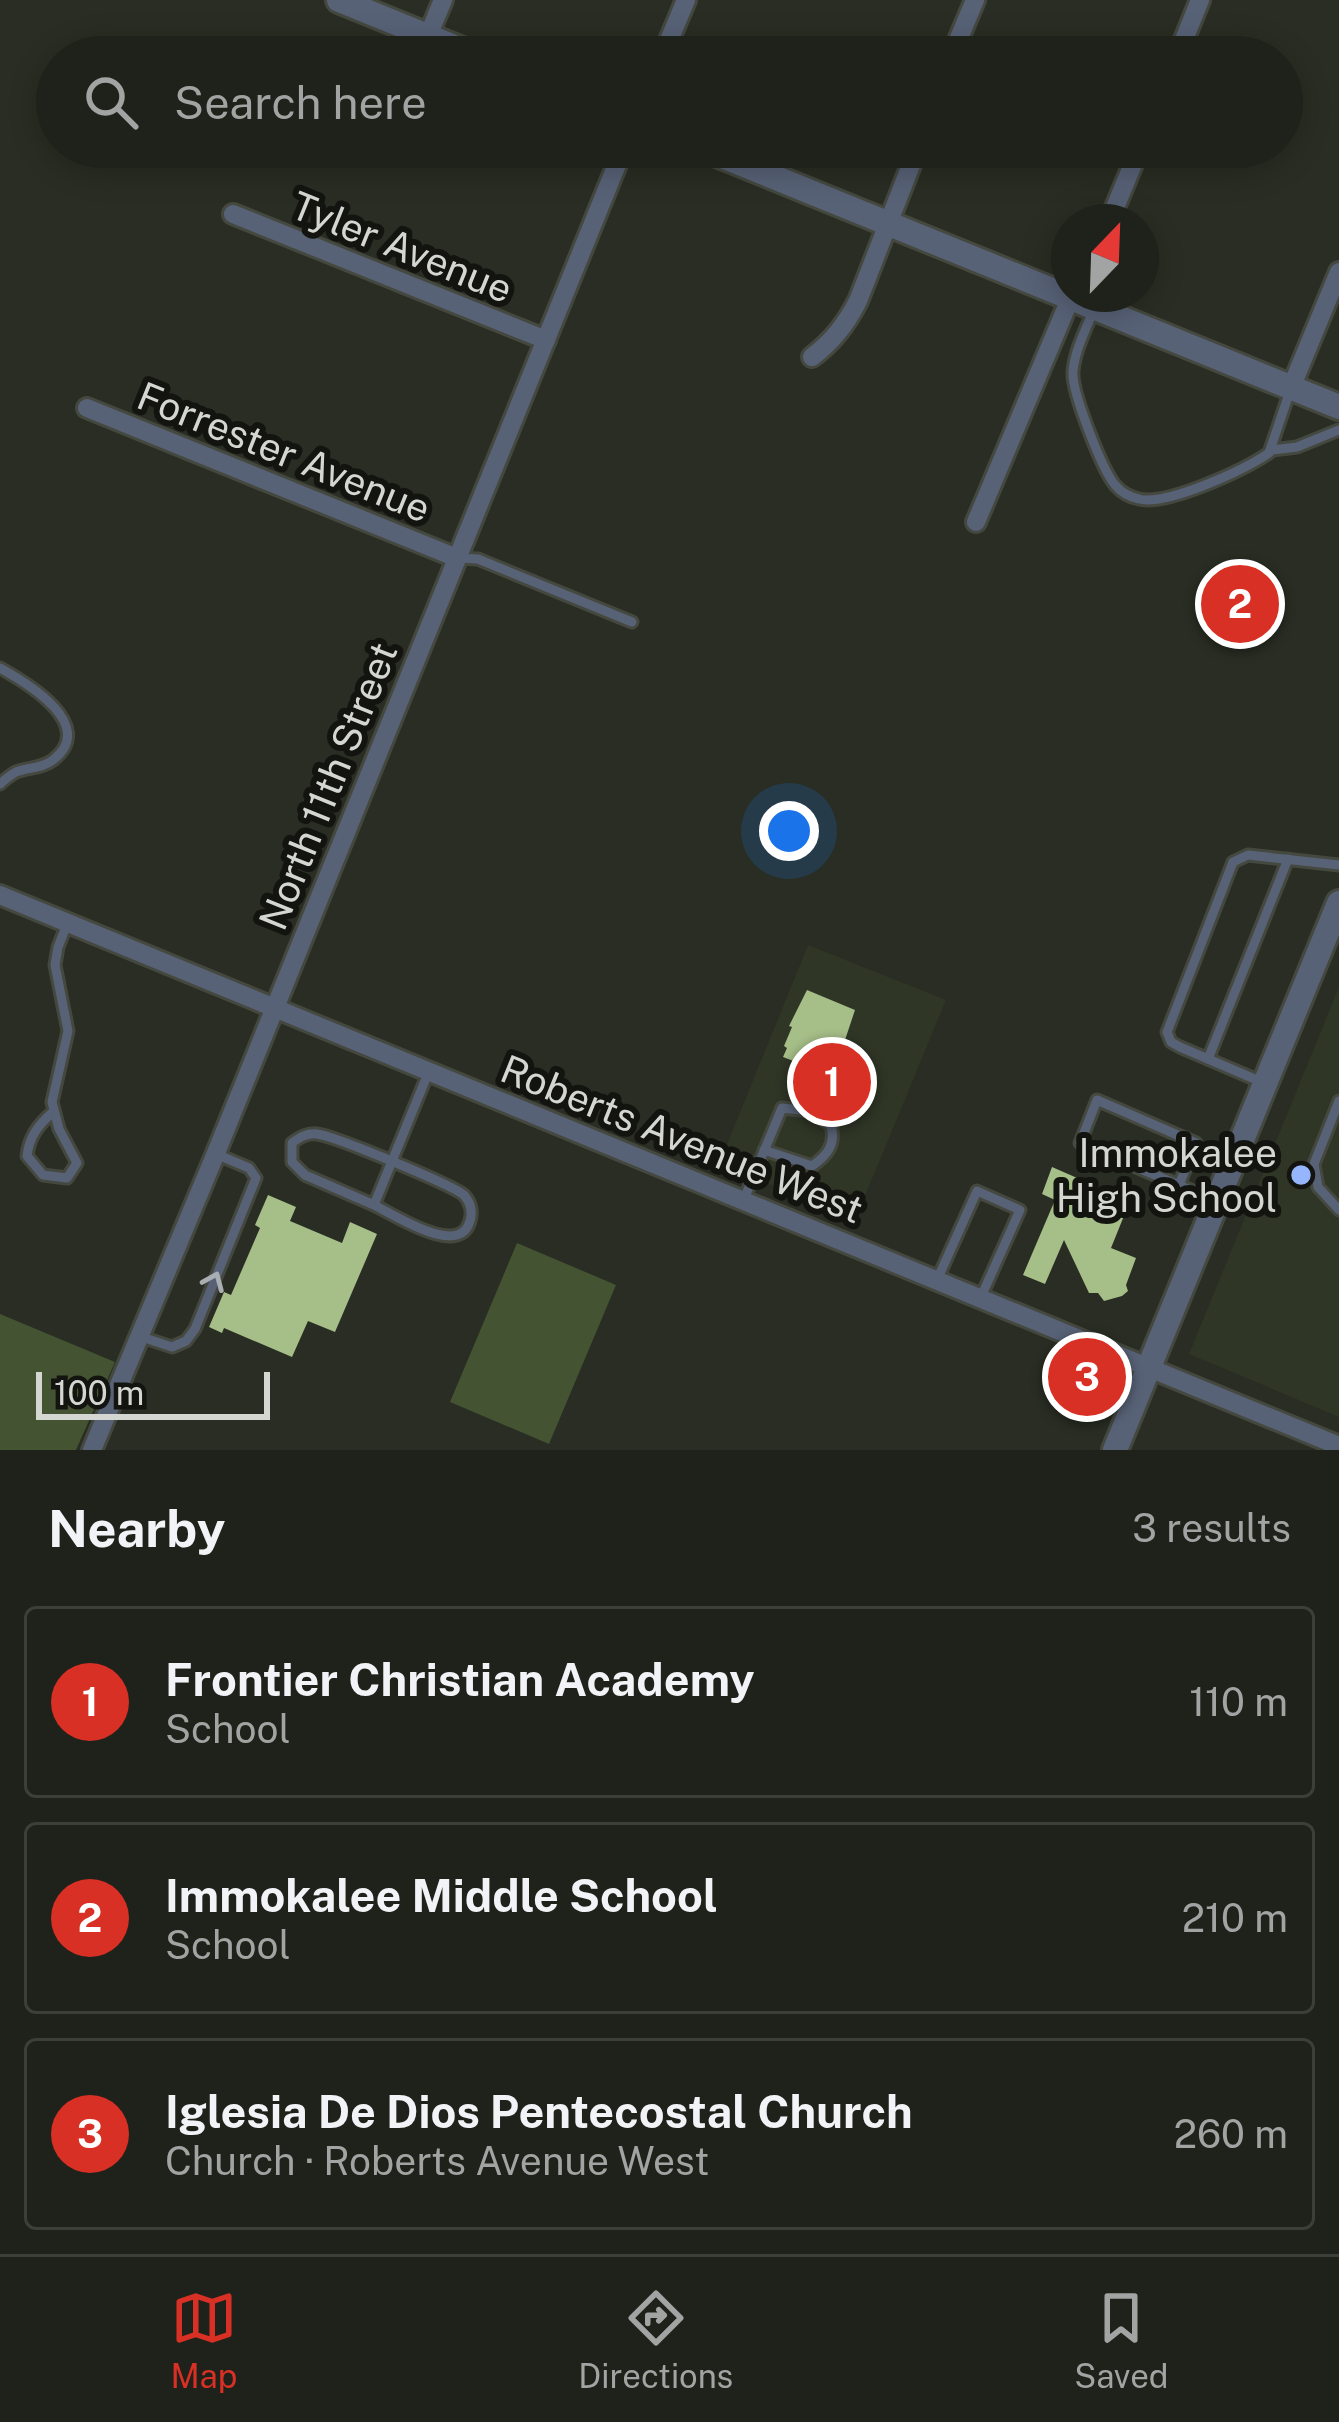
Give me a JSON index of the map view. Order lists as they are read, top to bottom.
{
  "streets": {
    "street": [
      "Tyler Avenue",
      "Forrester Avenue",
      "North 11th Street",
      "Roberts Avenue West"
    ]
  },
  "crossings": [
    ["Tyler Avenue", "North 11th Street"],
    ["Forrester Avenue", "North 11th Street"],
    ["North 11th Street", "Roberts Avenue West"]
  ],
  "places": ["Immokalee High School"],
  "scale_bar": "100 m",
  "north": "top right",
  "page": {
    "search": "Search here",
    "pins": ["2", "1", "3"],
    "scale": "100 m",
    "heading": ["Nearby", "3 results"],
    "list": [
      {
        "mark": "1",
        "name": "Frontier Christian Academy",
        "note": "School",
        "value": "110 m"
      },
      {
        "mark": "2",
        "name": "Immokalee Middle School",
        "note": "School",
        "value": "210 m"
      },
      {
        "mark": "3",
        "name": "Iglesia De Dios Pentecostal Church",
        "note": "Church · Roberts Avenue West",
        "value": "260 m"
      }
    ],
    "nav": ["Map", "Directions", "Saved"]
  }
}
